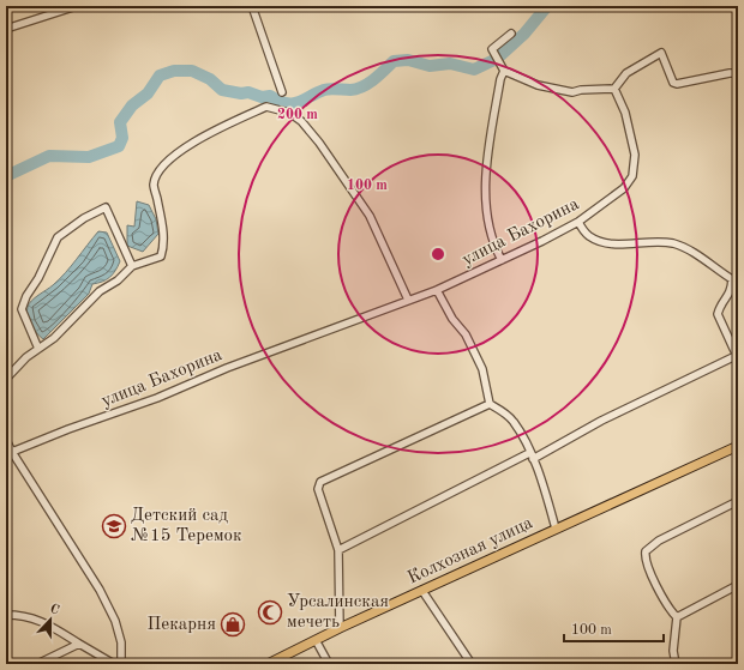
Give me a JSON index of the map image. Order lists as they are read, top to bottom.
{
  "streets": {
    "main road": ["Колхозная улица"],
    "street": ["улица Бахорина"]
  },
  "places": {
    "school or university": ["Детский сад №15 Теремок"],
    "mosque": ["Урсалинская мечеть"],
    "shop": ["Пекарня"]
  },
  "scale_bar": "100 m",
  "north": "top",
  "rings": ["200 m", "100 m"]
}
